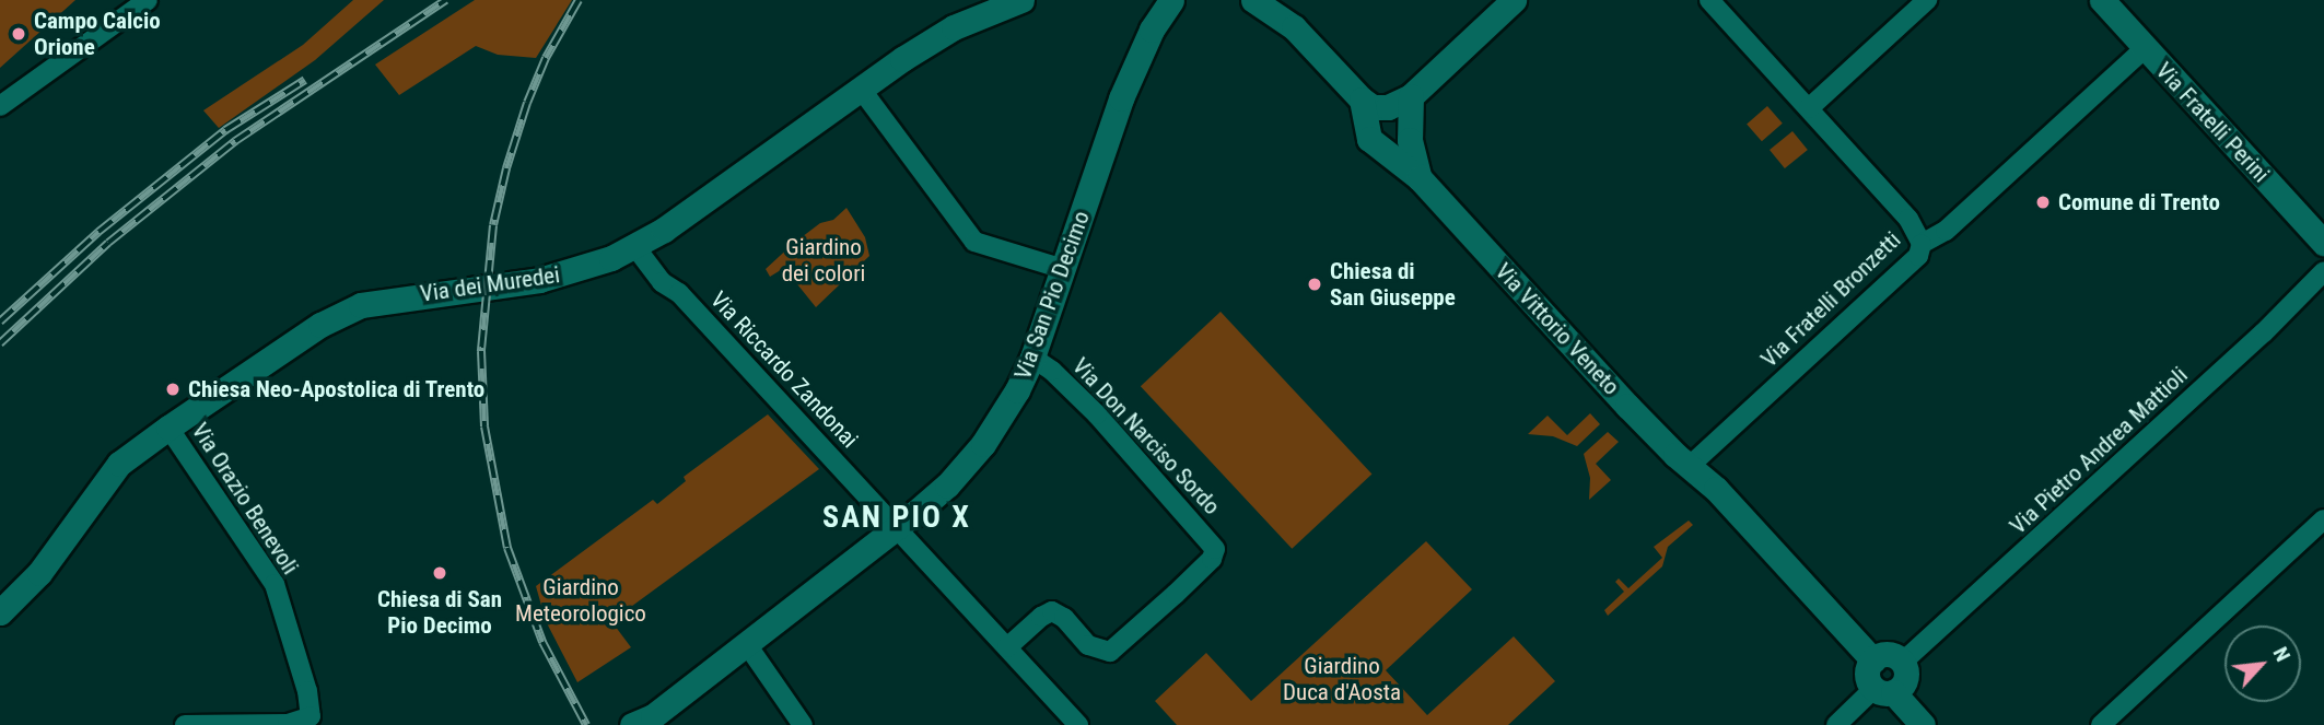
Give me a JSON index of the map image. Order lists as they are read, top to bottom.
{
  "streets": {
    "street": [
      "Via Fratelli Perini",
      "Via dei Muredei",
      "Via San Pio Decimo",
      "Via Fratelli Bronzetti",
      "Via Vittorio Veneto",
      "Via Riccardo Zandonai",
      "Via Don Narciso Sordo",
      "Via Pietro Andrea Mattioli",
      "Via Orazio Benevoli"
    ]
  },
  "crossings": [
    ["Via Fratelli Perini", "Via Fratelli Bronzetti"],
    ["Via dei Muredei", "Via Riccardo Zandonai"],
    ["Via dei Muredei", "Via Orazio Benevoli"],
    ["Via San Pio Decimo", "Via Riccardo Zandonai"],
    ["Via San Pio Decimo", "Via Don Narciso Sordo"],
    ["Via Fratelli Bronzetti", "Via Vittorio Veneto"],
    ["Via Vittorio Veneto", "Via Pietro Andrea Mattioli"],
    ["Via Riccardo Zandonai", "Via Don Narciso Sordo"]
  ],
  "districts": ["SAN PIO X"],
  "parks": ["Giardino dei colori", "Giardino Meteorologico", "Giardino Duca d'Aosta"],
  "places": [
    "Campo Calcio Orione",
    "Comune di Trento",
    "Chiesa di San Giuseppe",
    "Chiesa Neo-Apostolica di Trento",
    "Chiesa di San Pio Decimo"
  ],
  "north": "top right"
}
